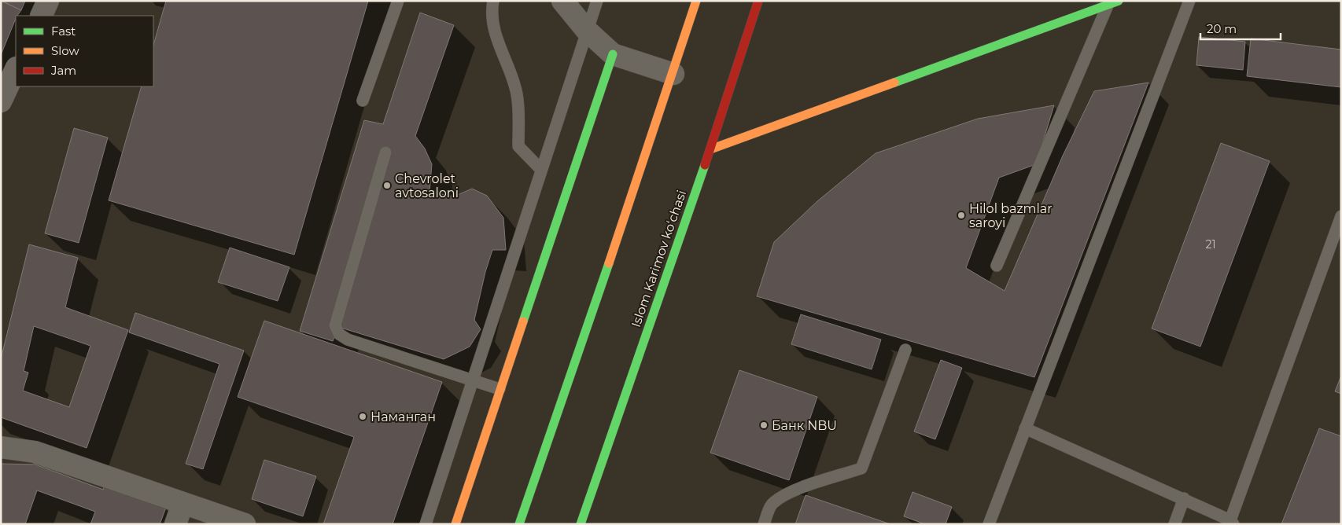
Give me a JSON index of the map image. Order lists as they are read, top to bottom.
{
  "streets": {
    "main road": ["Islom Karimov koʻchasi"]
  },
  "places": [
    "Chevrolet avtosaloni",
    "Hilol bazmlar saroyi",
    "Наманган",
    "Банк NBU"
  ],
  "house_numbers": ["21"],
  "legend": ["Fast", "Slow", "Jam"],
  "scale_bar": "20 m"
}
